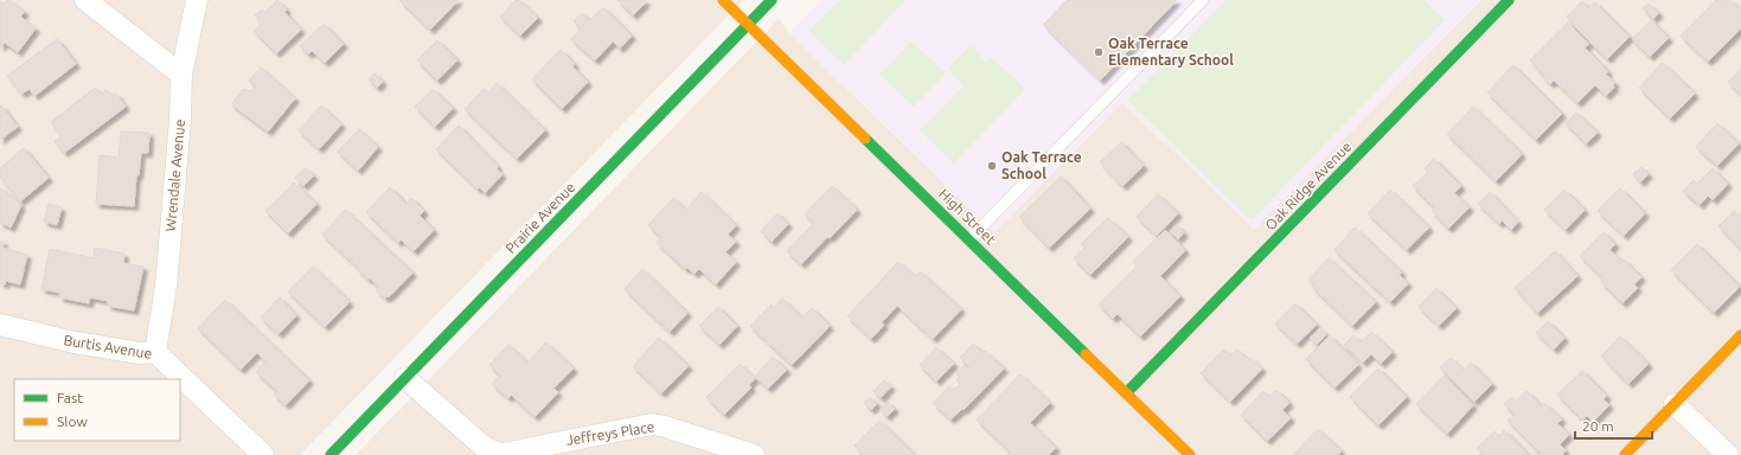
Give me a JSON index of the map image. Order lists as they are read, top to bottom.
{
  "streets": {
    "street": [
      "Wrendale Avenue",
      "Oak Ridge Avenue",
      "High Street",
      "Prairie Avenue",
      "Burtis Avenue",
      "Jeffreys Place"
    ]
  },
  "crossings": [
    ["Wrendale Avenue", "Burtis Avenue"],
    ["Oak Ridge Avenue", "High Street"],
    ["High Street", "Prairie Avenue"],
    ["Prairie Avenue", "Jeffreys Place"]
  ],
  "places": ["Oak Terrace Elementary School", "Oak Terrace School"],
  "legend": ["Fast", "Slow"],
  "scale_bar": "20 m"
}
